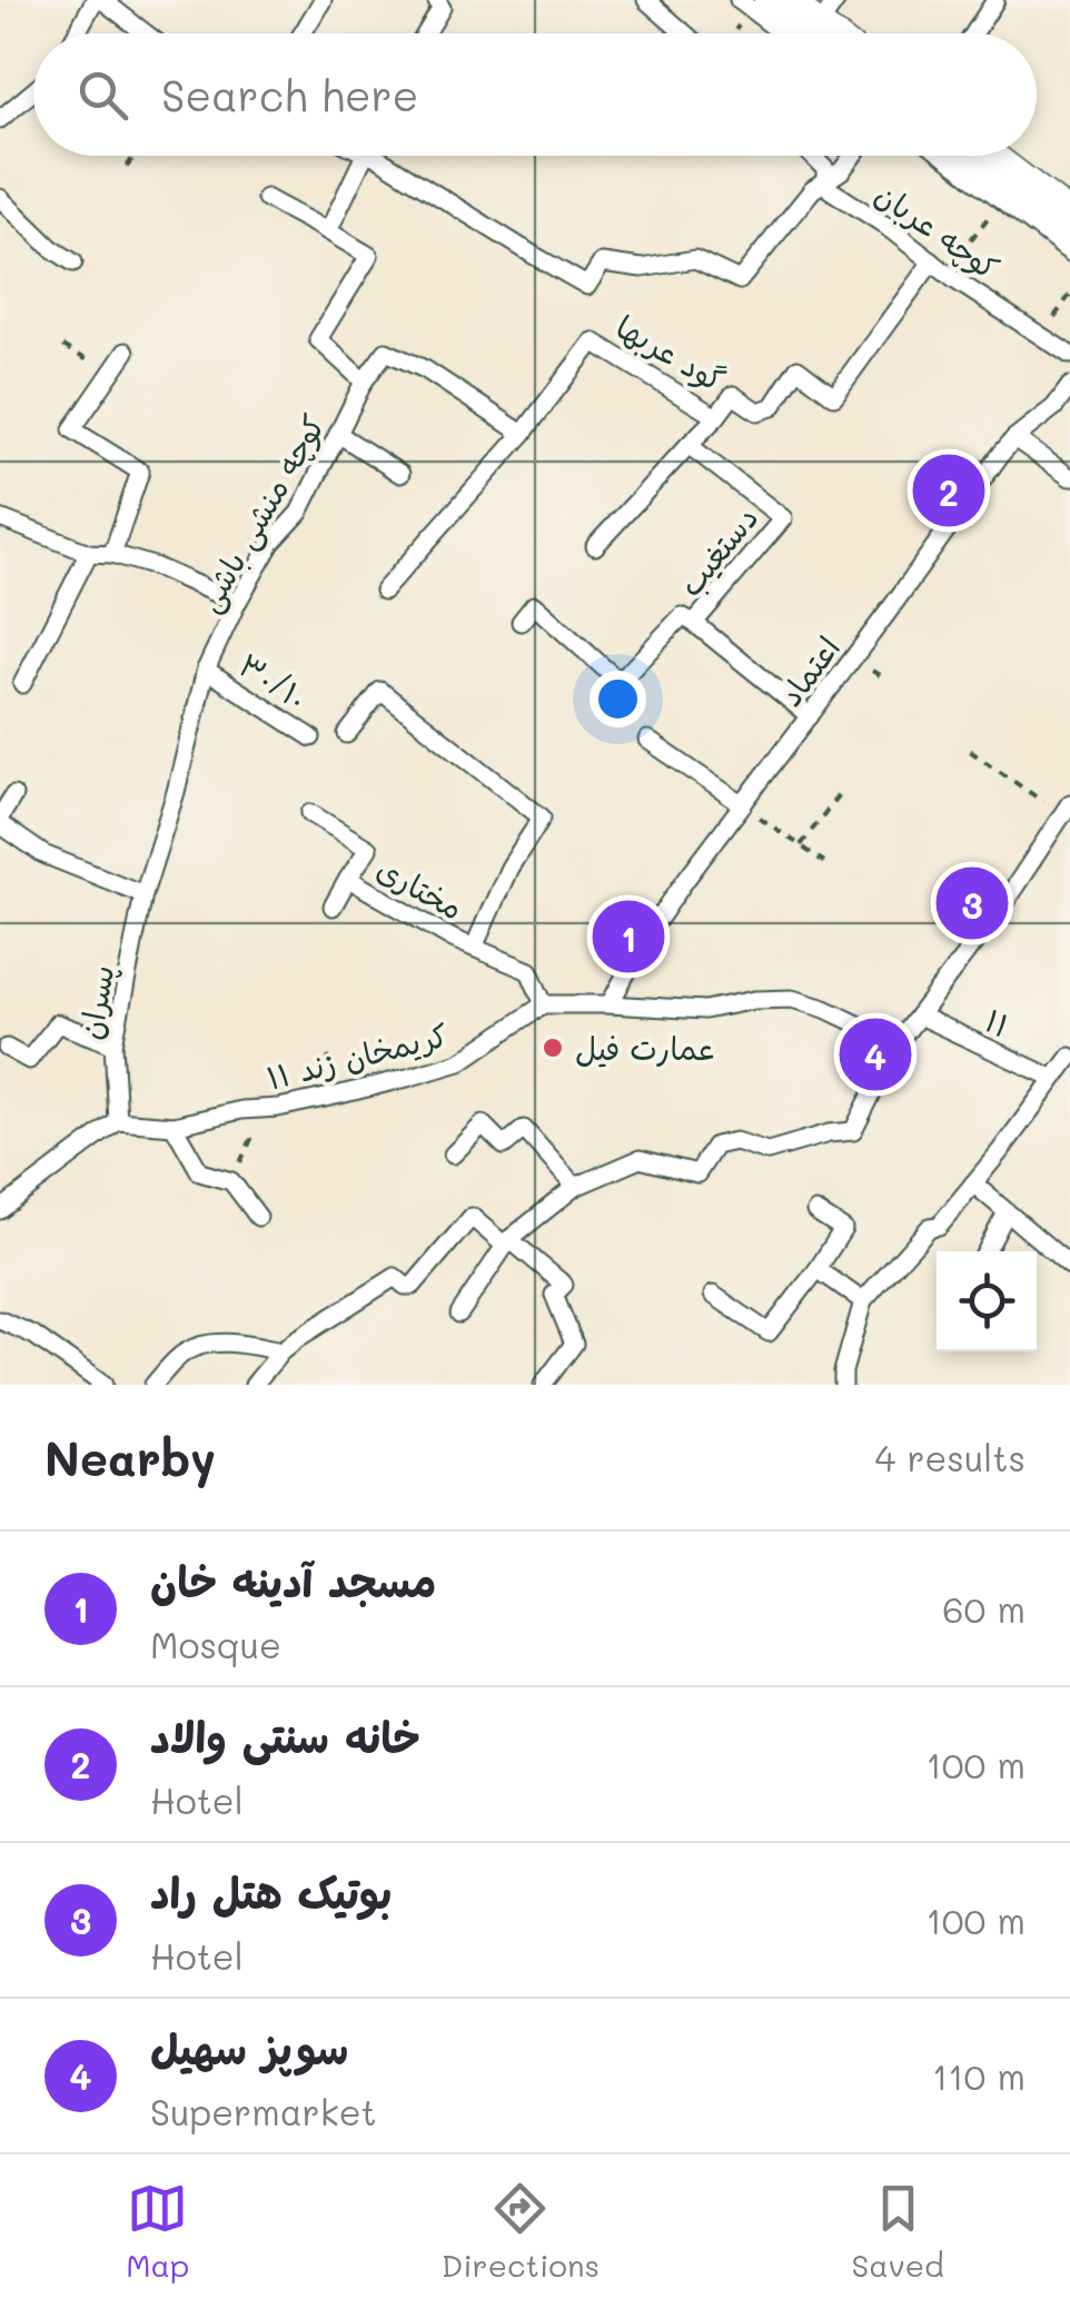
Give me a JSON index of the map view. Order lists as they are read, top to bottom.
{
  "streets": {
    "lane": [
      "کوچه عربان",
      "گود عربها",
      "کوچه منشی باشی",
      "دستغیب",
      "اعتماد",
      "۳۰/۱۰",
      "مختاری",
      "پسران",
      "۱۱",
      "کریمخان زند ۱۱"
    ]
  },
  "crossings": [
    ["کوچه عربان", "گود عربها"],
    ["کوچه منشی باشی", "۳۰/۱۰"],
    ["کوچه منشی باشی", "پسران"],
    ["دستغیب", "اعتماد"],
    ["مختاری", "کریمخان زند ۱۱"],
    ["پسران", "کریمخان زند ۱۱"]
  ],
  "places": ["عمارت فیل"],
  "page": {
    "search": "Search here",
    "pins": [
      "2",
      "3",
      "1",
      "4"
    ],
    "heading": ["Nearby", "4 results"],
    "list": [
      {
        "mark": "1",
        "name": "مسجد آدینه خان",
        "note": "Mosque",
        "value": "60 m"
      },
      {
        "mark": "2",
        "name": "خانه سنتی والاد",
        "note": "Hotel",
        "value": "100 m"
      },
      {
        "mark": "3",
        "name": "بوتیک هتل راد",
        "note": "Hotel",
        "value": "100 m"
      },
      {
        "mark": "4",
        "name": "سوپز سهیل",
        "note": "Supermarket",
        "value": "110 m"
      }
    ],
    "nav": ["Map", "Directions", "Saved"]
  }
}
